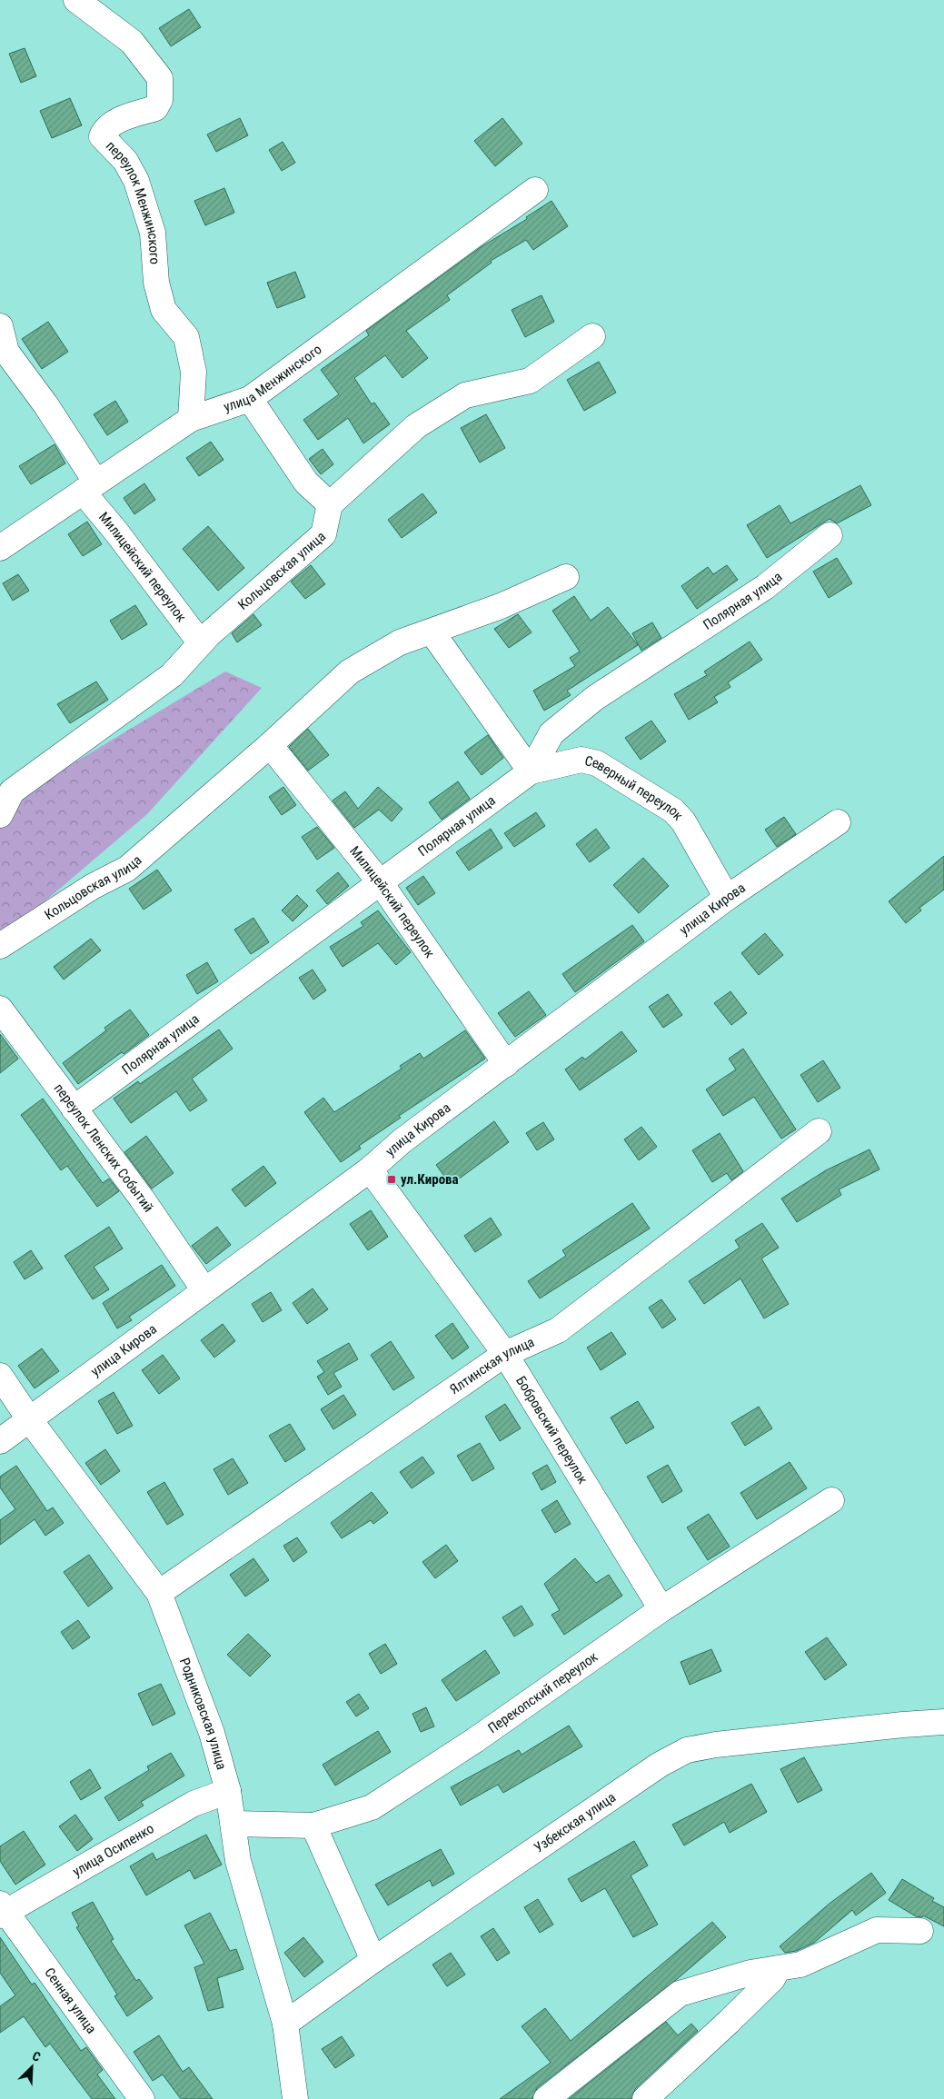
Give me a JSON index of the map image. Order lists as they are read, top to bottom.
{
  "streets": {
    "street": [
      "переулок Менжинского",
      "улица Менжинского",
      "Милицейский переулок",
      "Кольцовская улица",
      "Полярная улица",
      "Северный переулок",
      "улица Кирова",
      "переулок Ленских Событий",
      "Ялтинская улица",
      "Бобровский переулок",
      "Перекопский переулок",
      "Родниковская улица",
      "Узбекская улица",
      "улица Осипенко",
      "Сенная улица"
    ]
  },
  "crossings": [
    ["переулок Менжинского", "улица Менжинского"],
    ["улица Менжинского", "Милицейский переулок"],
    ["Милицейский переулок", "Кольцовская улица"],
    ["Милицейский переулок", "Полярная улица"],
    ["Милицейский переулок", "улица Кирова"],
    ["Полярная улица", "Северный переулок"],
    ["Полярная улица", "переулок Ленских Событий"],
    ["Северный переулок", "улица Кирова"],
    ["улица Кирова", "переулок Ленских Событий"],
    ["улица Кирова", "Бобровский переулок"],
    ["улица Кирова", "Родниковская улица"],
    ["Ялтинская улица", "Бобровский переулок"],
    ["Ялтинская улица", "Родниковская улица"],
    ["Бобровский переулок", "Перекопский переулок"],
    ["Перекопский переулок", "Родниковская улица"],
    ["Родниковская улица", "Узбекская улица"],
    ["Родниковская улица", "улица Осипенко"],
    ["улица Осипенко", "Сенная улица"]
  ],
  "places": {
    "transit": ["ул.Кирова"]
  },
  "north": "top right"
}
